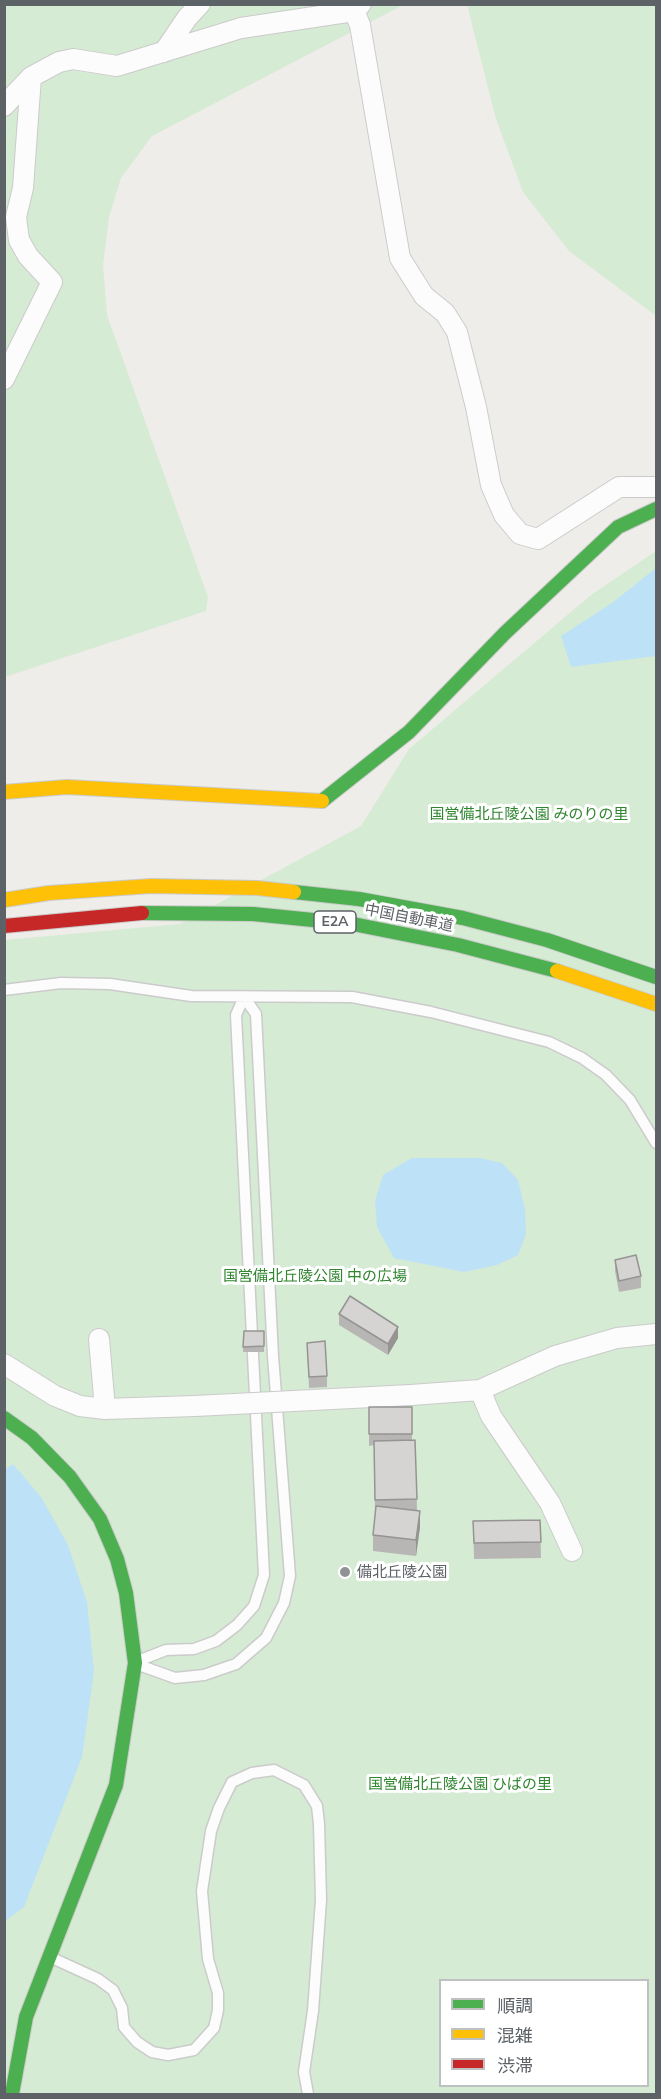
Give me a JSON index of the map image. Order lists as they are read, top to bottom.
{
  "streets": {
    "main road": ["中国自動車道", "E2A"]
  },
  "parks": ["国営備北丘陵公園 みのりの里", "国営備北丘陵公園 中の広場", "国営備北丘陵公園 ひばの里"],
  "places": ["備北丘陵公園"],
  "legend": ["順調", "混雑", "渋滞"]
}
